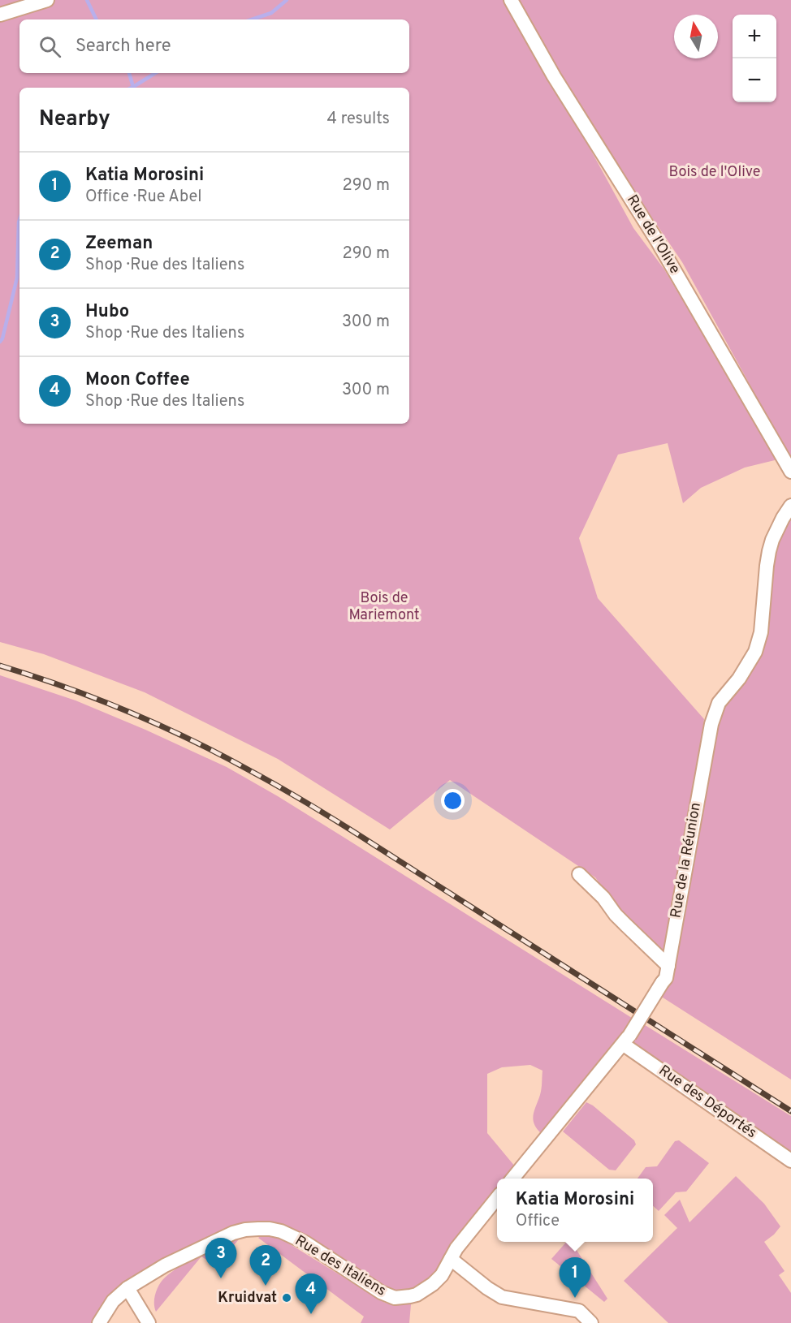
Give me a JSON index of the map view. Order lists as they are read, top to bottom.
{
  "streets": {
    "street": [
      "Rue de l'Olive",
      "Rue de la Réunion",
      "Rue des Déportés",
      "Rue des Italiens"
    ]
  },
  "crossings": [
    ["Rue de la Réunion", "Rue des Déportés"]
  ],
  "parks": ["Bois de l'Olive", "Bois de Mariemont"],
  "places": ["Kruidvat"],
  "north": "top",
  "page": {
    "map_buttons": ["+", "−"],
    "search": "Search here",
    "heading": ["Nearby", "4 results"],
    "list": [
      {
        "mark": "1",
        "name": "Katia Morosini",
        "note": "Office · Rue Abel",
        "value": "290 m"
      },
      {
        "mark": "2",
        "name": "Zeeman",
        "note": "Shop · Rue des Italiens",
        "value": "290 m"
      },
      {
        "mark": "3",
        "name": "Hubo",
        "note": "Shop · Rue des Italiens",
        "value": "300 m"
      },
      {
        "mark": "4",
        "name": "Moon Coffee",
        "note": "Shop · Rue des Italiens",
        "value": "300 m"
      }
    ],
    "popup": ["Katia Morosini", "Office"],
    "pins": [
      "3",
      "2",
      "1",
      "4"
    ]
  }
}
